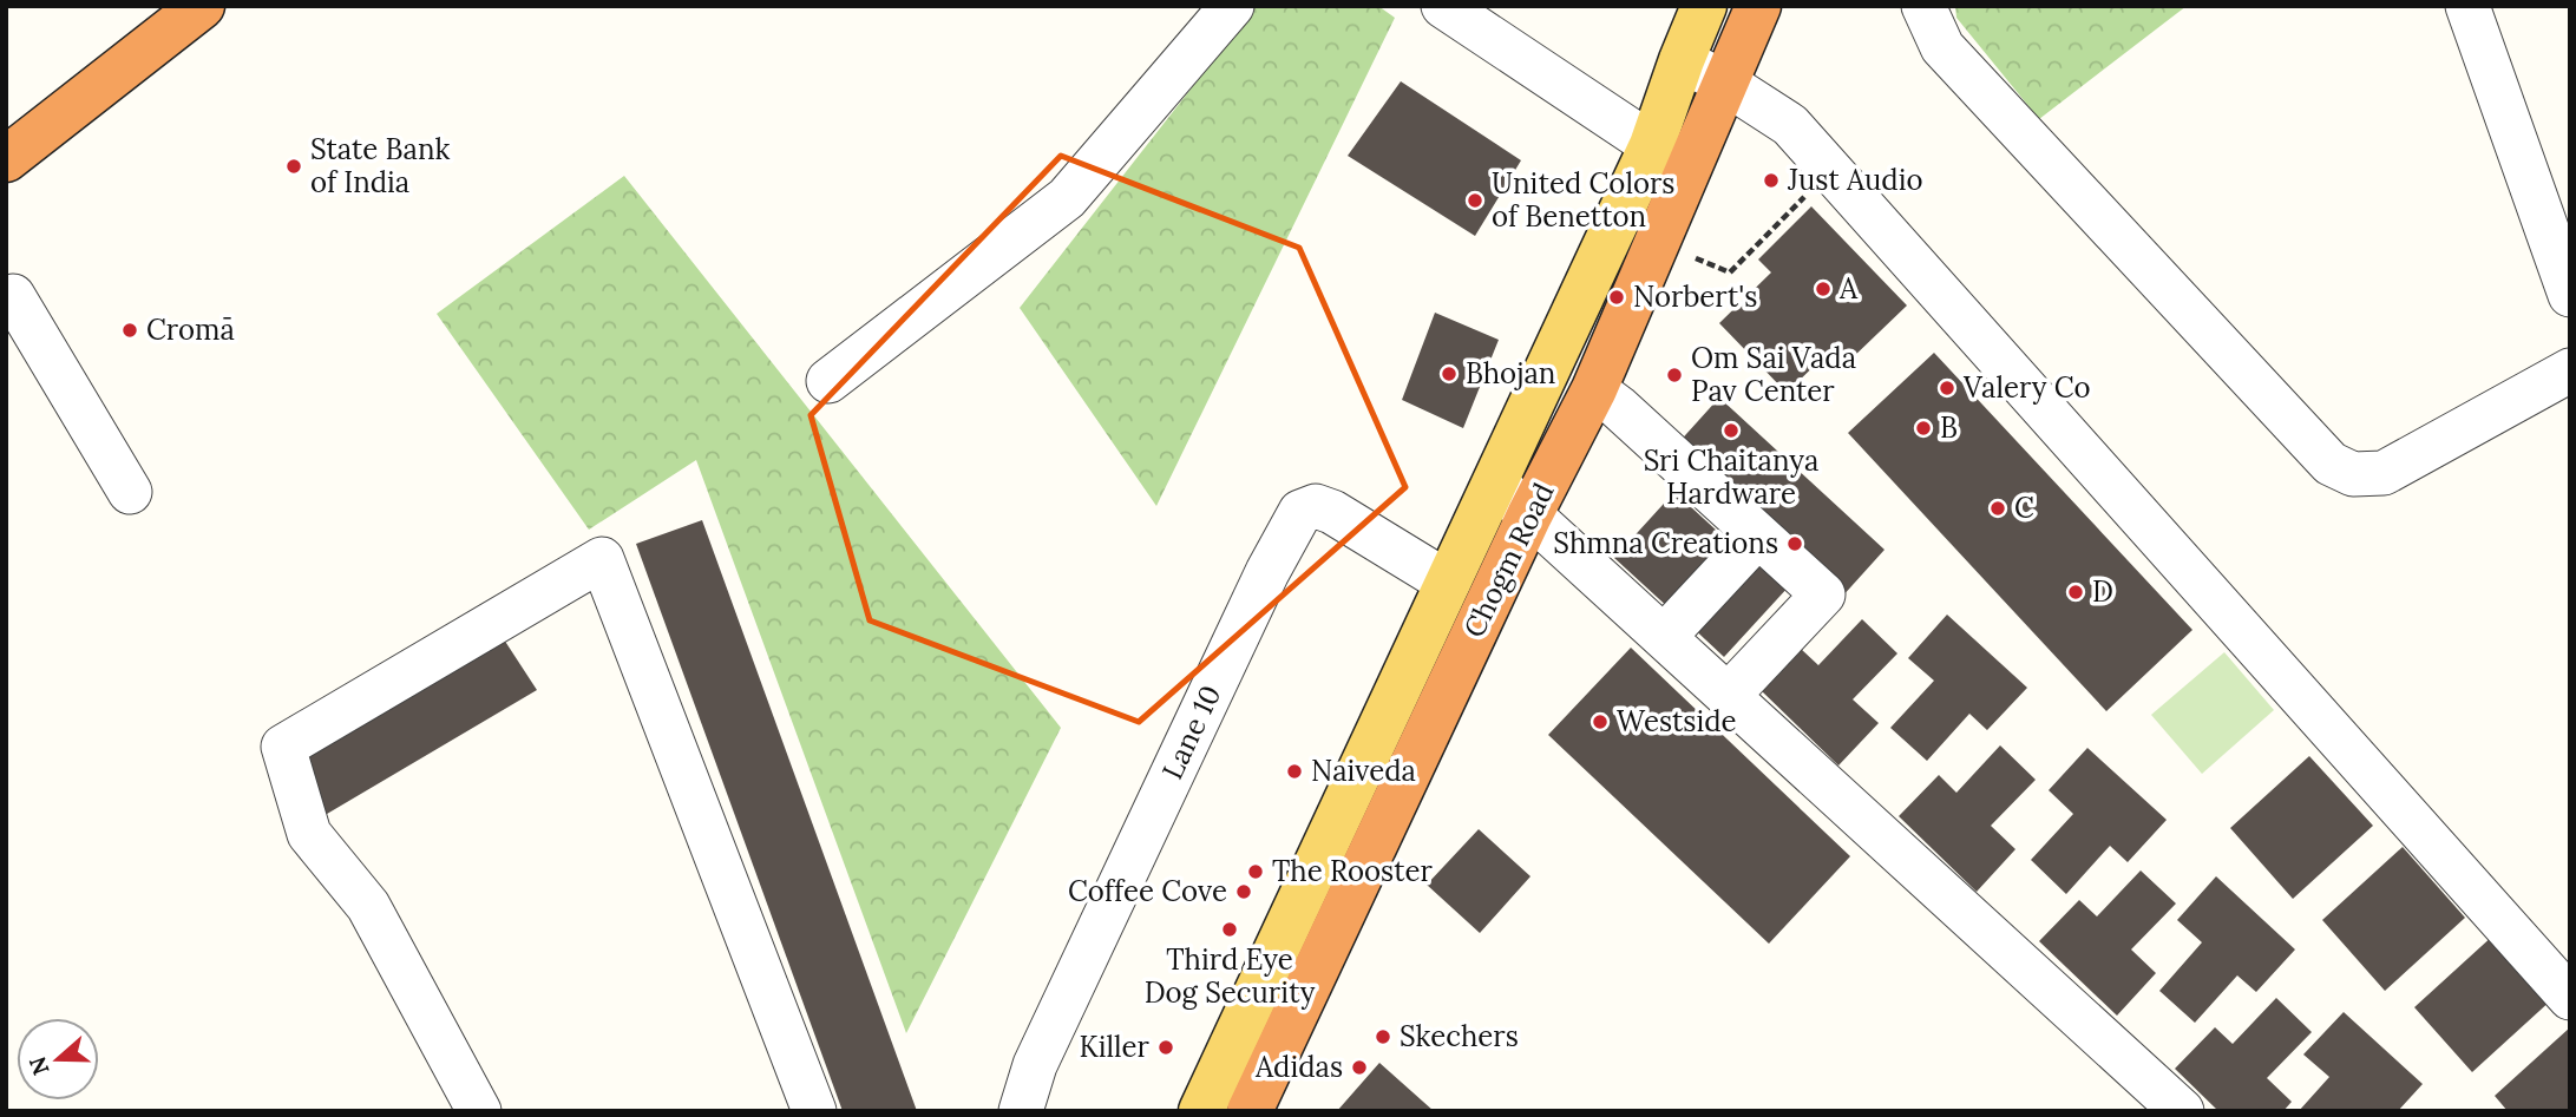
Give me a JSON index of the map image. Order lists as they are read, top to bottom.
{
  "streets": {
    "highway": ["Chogm Road"],
    "street": ["Lane 10"]
  },
  "crossings": [
    ["Chogm Road", "Lane 10"]
  ],
  "places": [
    "State Bank of India",
    "Just Audio",
    "United Colors of Benetton",
    "A",
    "Norbert's",
    "Cromā",
    "Bhojan",
    "Om Sai Vada Pav Center",
    "Valery Co",
    "B",
    "Sri Chaitanya Hardware",
    "C",
    "Shmna Creations",
    "D",
    "Westside",
    "Naiveda",
    "The Rooster",
    "Coffee Cove",
    "Third Eye Dog Security",
    "Skechers",
    "Killer",
    "Adidas"
  ],
  "north": "left"
}
